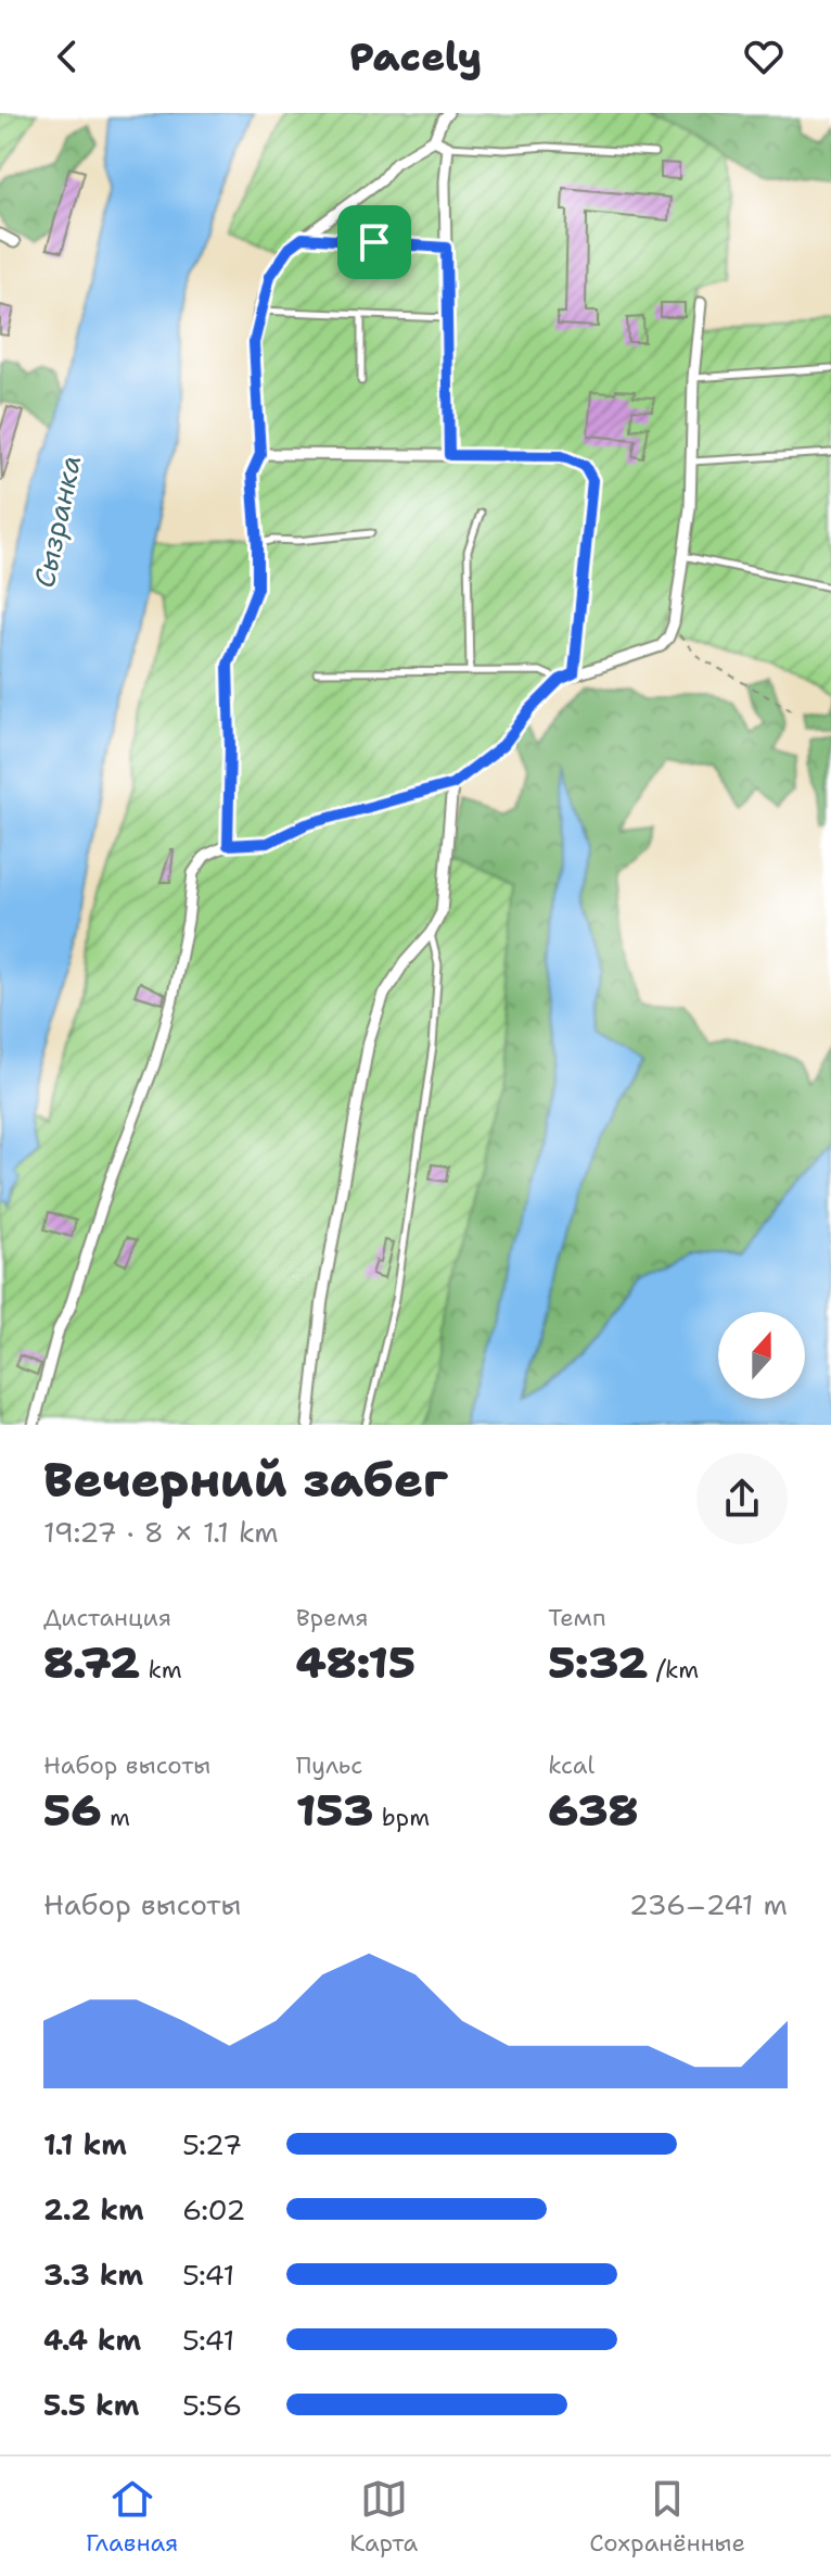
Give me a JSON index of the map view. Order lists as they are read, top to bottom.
{
  "water": ["Сызранка"],
  "north": "top",
  "page": {
    "header": "Pacely",
    "heading": ["Вечерний забег", "19:27 · 8 × 1.1 km"],
    "stats": [
      ["Дистанция", "8.72 km"],
      ["Время", "48:15"],
      ["Темп", "5:32 /km"],
      ["Набор высоты", "56 m"],
      ["Пульс", "153 bpm"],
      ["kcal", "638"]
    ],
    "chart": ["Набор высоты", "236–241 m"],
    "list": [
      {
        "name": "1.1 km",
        "note": "5:27"
      },
      {
        "name": "2.2 km",
        "note": "6:02"
      },
      {
        "name": "3.3 km",
        "note": "5:41"
      },
      {
        "name": "4.4 km",
        "note": "5:41"
      },
      {
        "name": "5.5 km",
        "note": "5:56"
      }
    ],
    "tabs": ["Главная", "Карта", "Сохранённые"]
  }
}
